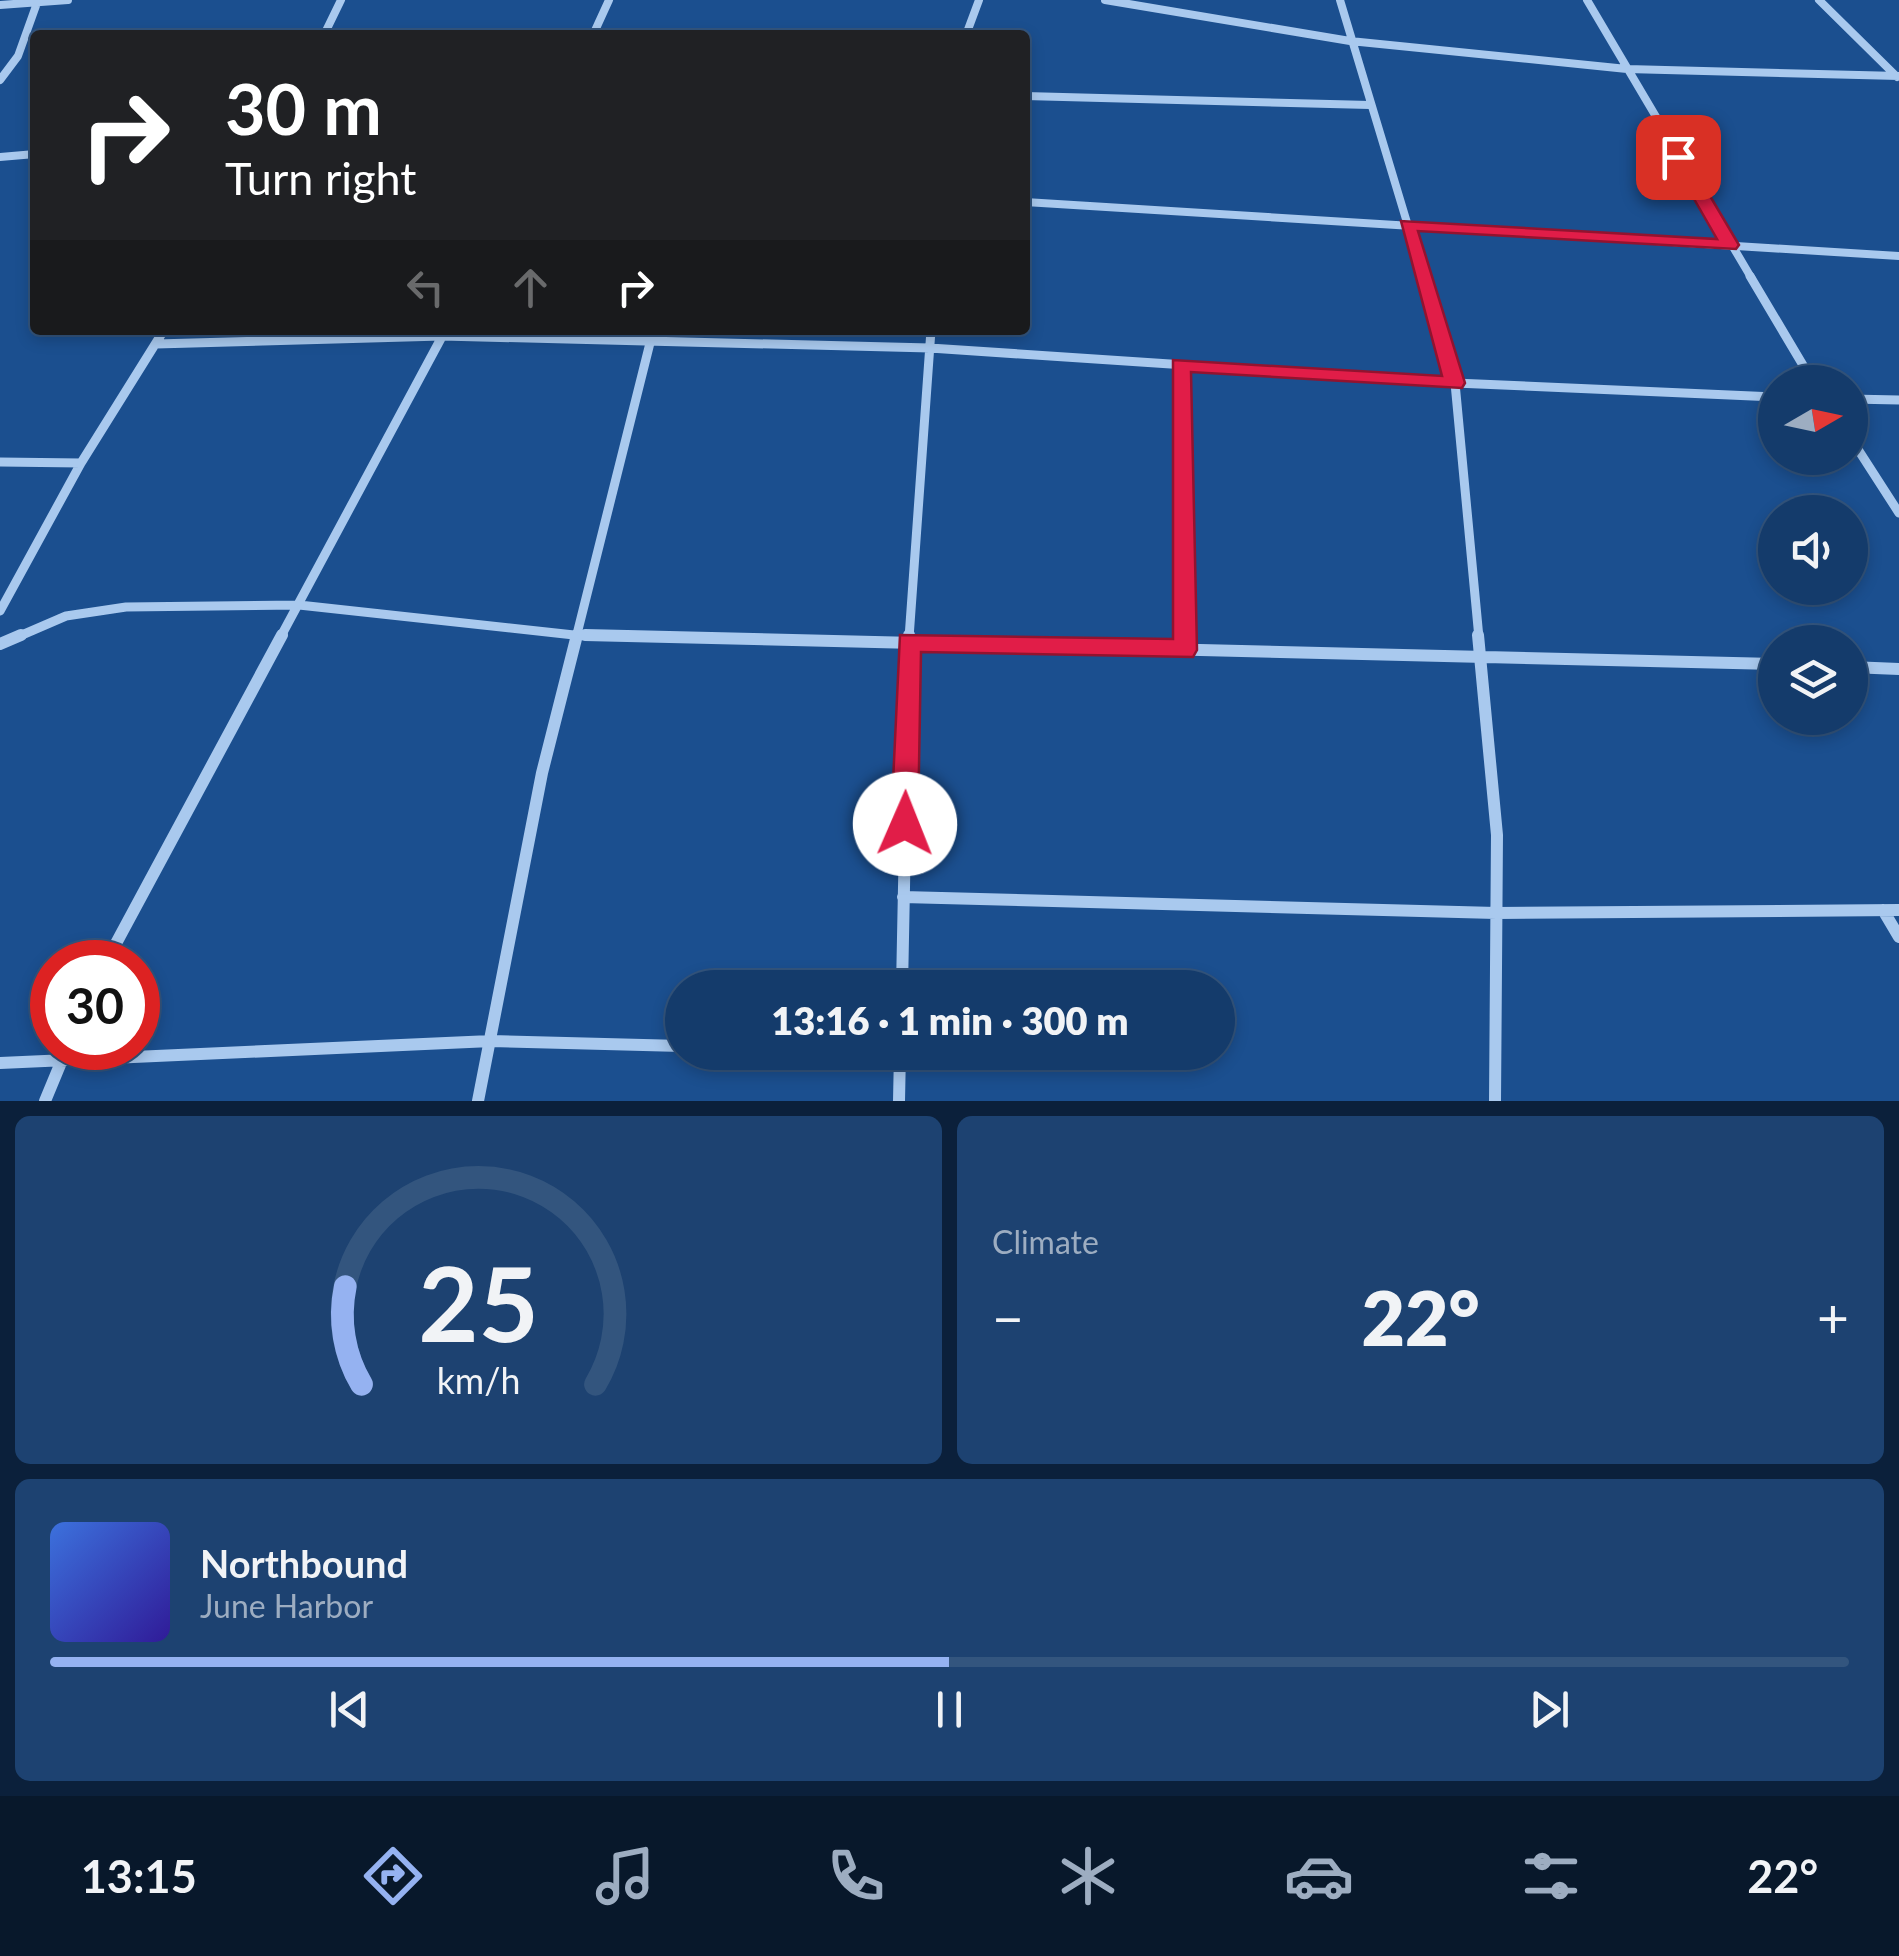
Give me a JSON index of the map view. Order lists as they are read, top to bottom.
{
  "north": "right",
  "page": {
    "turn": ["30 m", "Turn right"],
    "limit": "30",
    "trip": "13:16 · 1 min · 300 m",
    "tile": "Climate",
    "heat": ["−", "22°", "+"],
    "song": ["Northbound", "June Harbor"],
    "tabs": ["13:15", "22°"],
    "gauge": ["25", "km/h"]
  }
}
